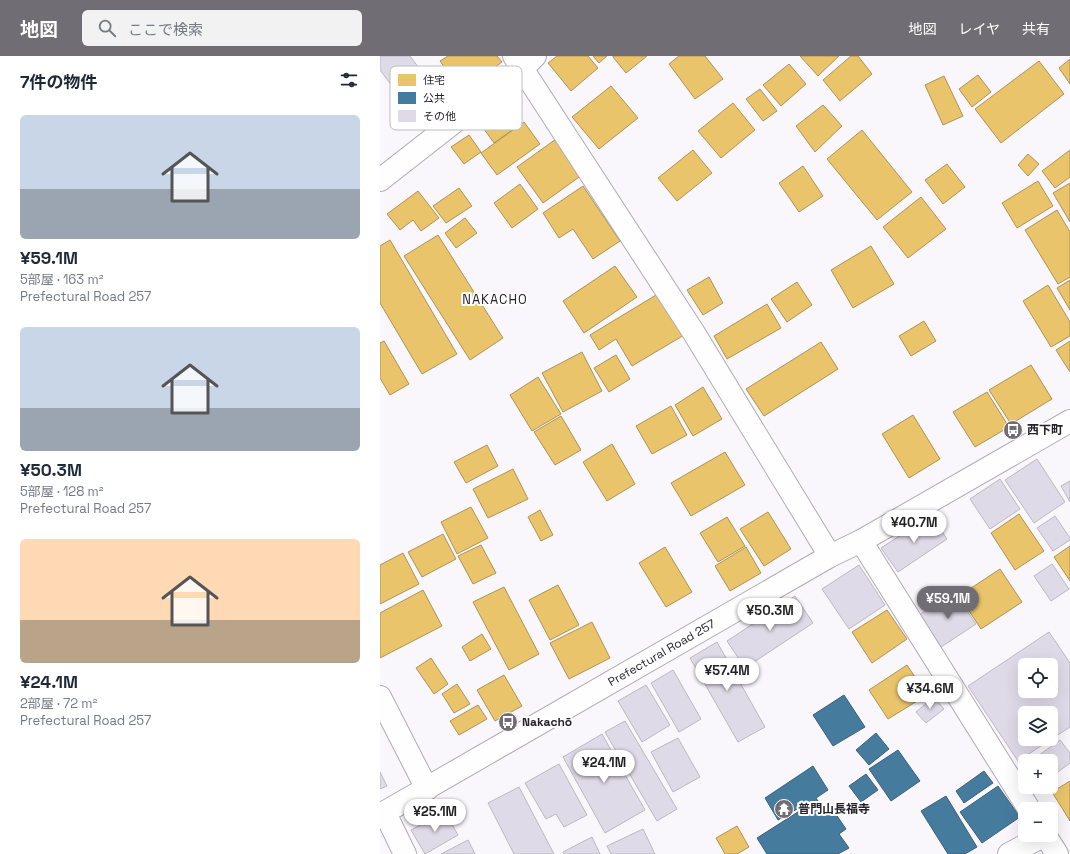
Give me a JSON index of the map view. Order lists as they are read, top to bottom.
{
  "streets": {
    "street": ["Prefectural Road 257"]
  },
  "districts": ["NAKACHO"],
  "places": {
    "bus stop": ["西下町", "Nakachō"],
    "temple": ["普門山長福寺"]
  },
  "legend": ["住宅", "公共", "その他"],
  "page": {
    "header": "地図",
    "search": "ここで検索",
    "nav": ["地図", "レイヤ", "共有"],
    "heading": "7件の物件",
    "list": [
      {
        "name": "¥59.1M",
        "note": "5部屋 · 163 m² · Prefectural Road 257"
      },
      {
        "name": "¥50.3M",
        "note": "5部屋 · 128 m² · Prefectural Road 257"
      },
      {
        "name": "¥24.1M",
        "note": "2部屋 · 72 m² · Prefectural Road 257"
      }
    ],
    "price": [
      "¥40.7M",
      "¥59.1M",
      "¥50.3M",
      "¥57.4M",
      "¥34.6M",
      "¥24.1M",
      "¥25.1M"
    ],
    "map_buttons": ["+", "−"]
  }
}
